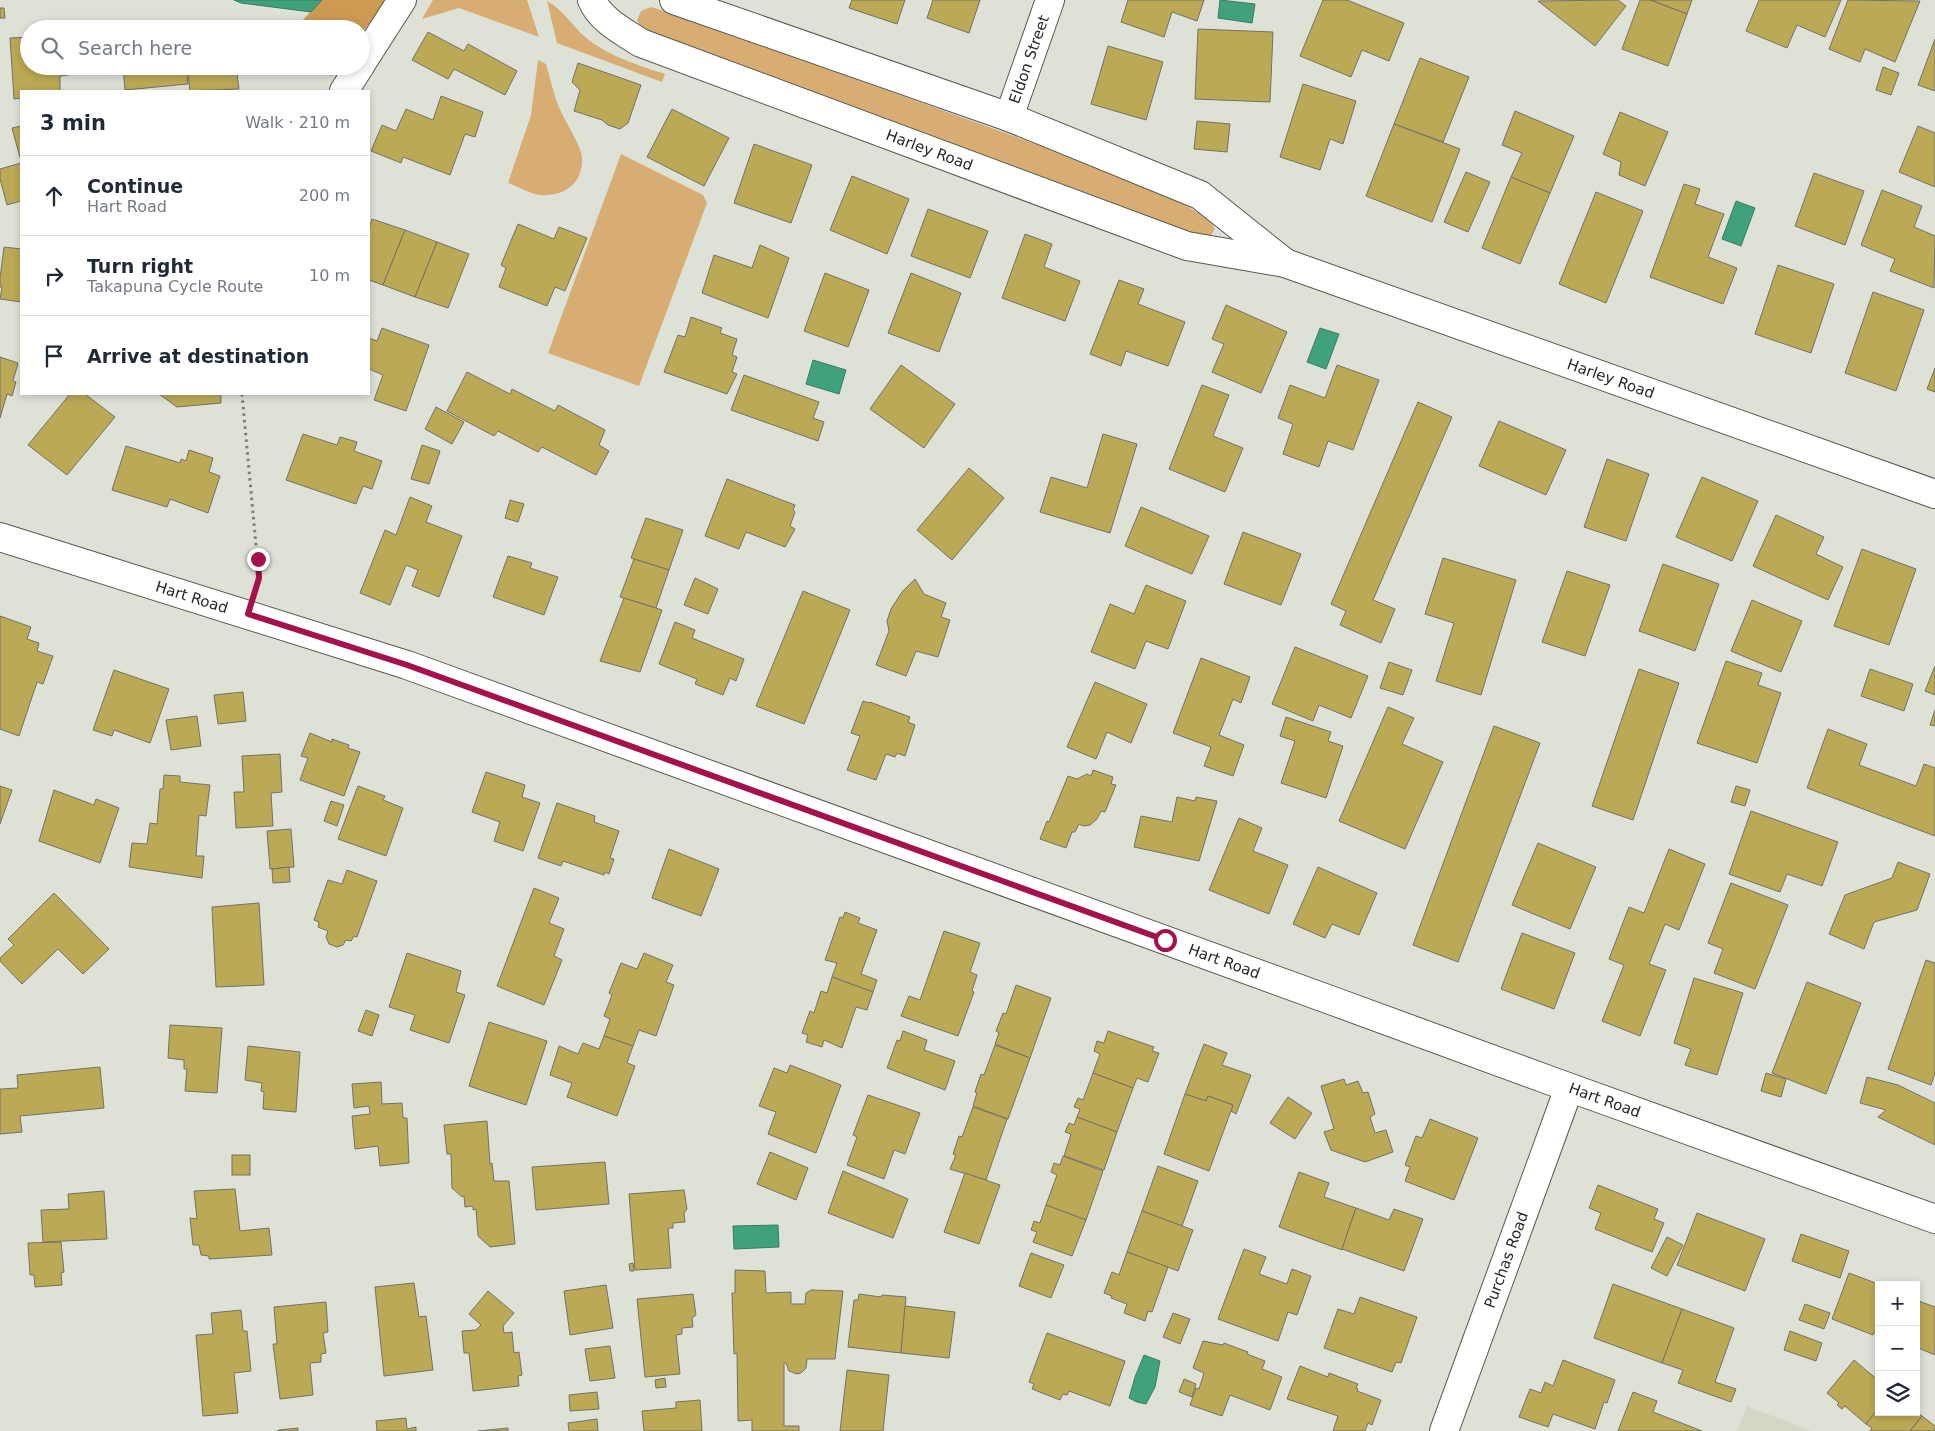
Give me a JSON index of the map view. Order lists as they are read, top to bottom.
{
  "streets": {
    "street": [
      "Eldon Street",
      "Harley Road",
      "Hart Road",
      "Purchas Road"
    ]
  },
  "crossings": [
    ["Eldon Street", "Harley Road"],
    ["Hart Road", "Purchas Road"]
  ],
  "page": {
    "search": "Search here",
    "heading": ["3 min", "Walk · 210 m"],
    "list": [
      ["Continue", "Hart Road", "200 m"],
      ["Turn right", "Takapuna Cycle Route", "10 m"],
      "Arrive at destination"
    ],
    "map_buttons": ["+", "−"]
  }
}
